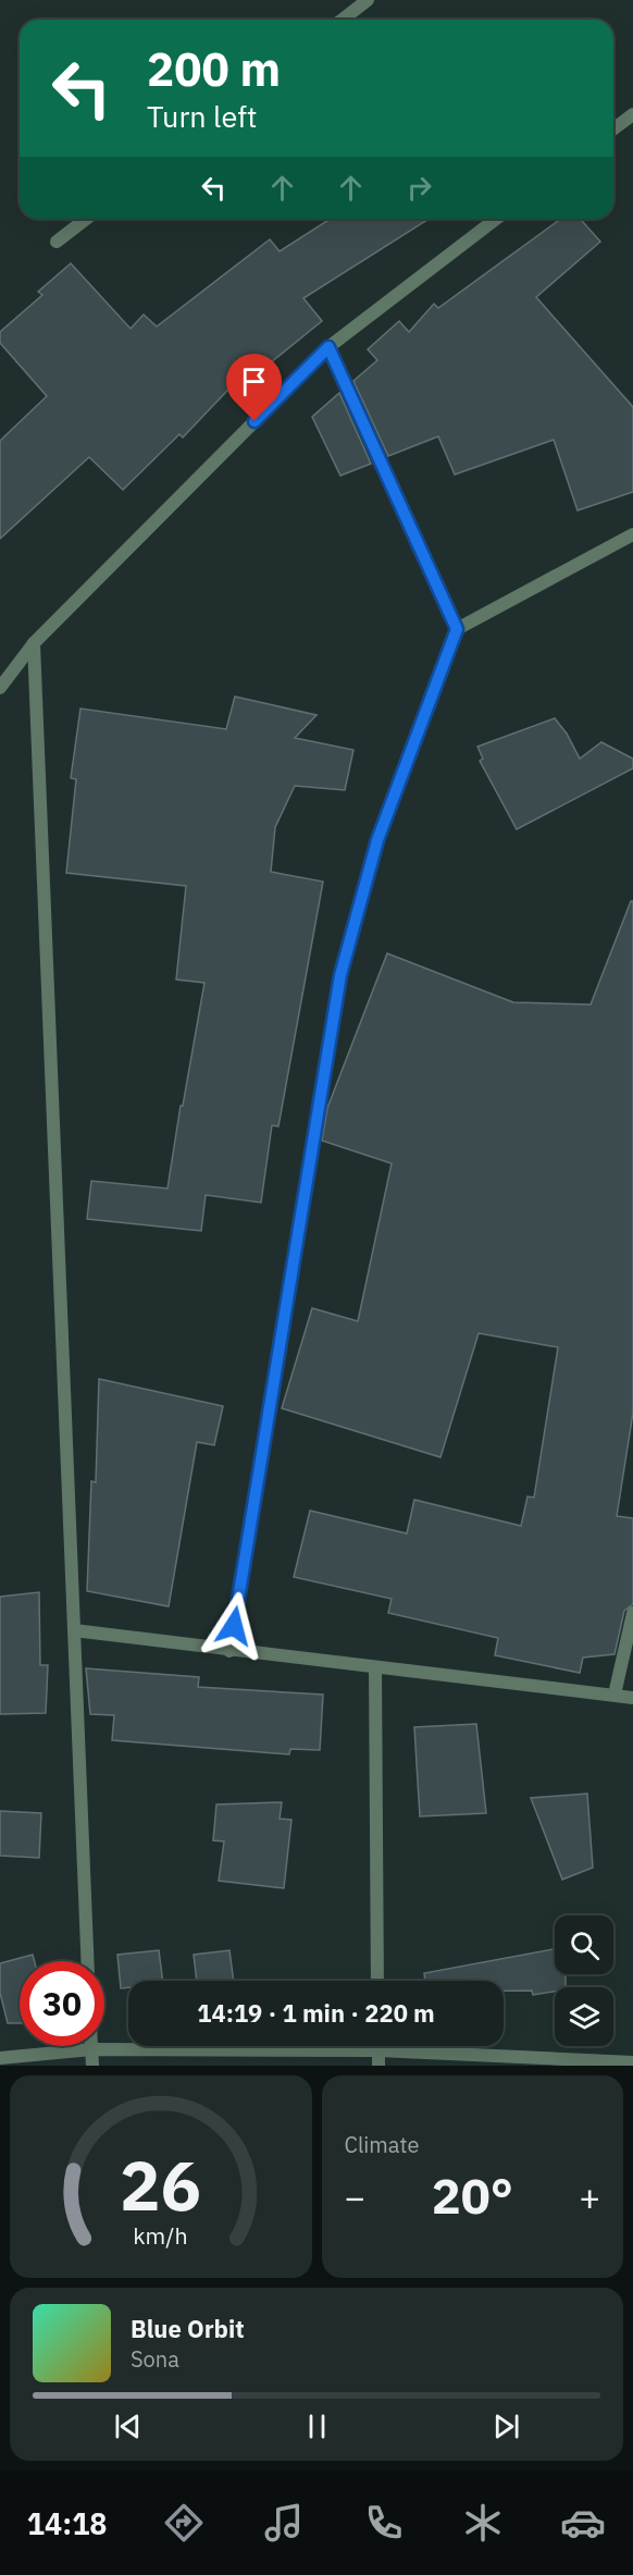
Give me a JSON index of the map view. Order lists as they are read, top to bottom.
{
  "page": {
    "turn": ["200 m", "Turn left"],
    "limit": "30",
    "trip": "14:19 · 1 min · 220 m",
    "tile": "Climate",
    "heat": ["−", "20°", "+"],
    "song": ["Blue Orbit", "Sona"],
    "tabs": "14:18",
    "gauge": ["26", "km/h"]
  }
}
